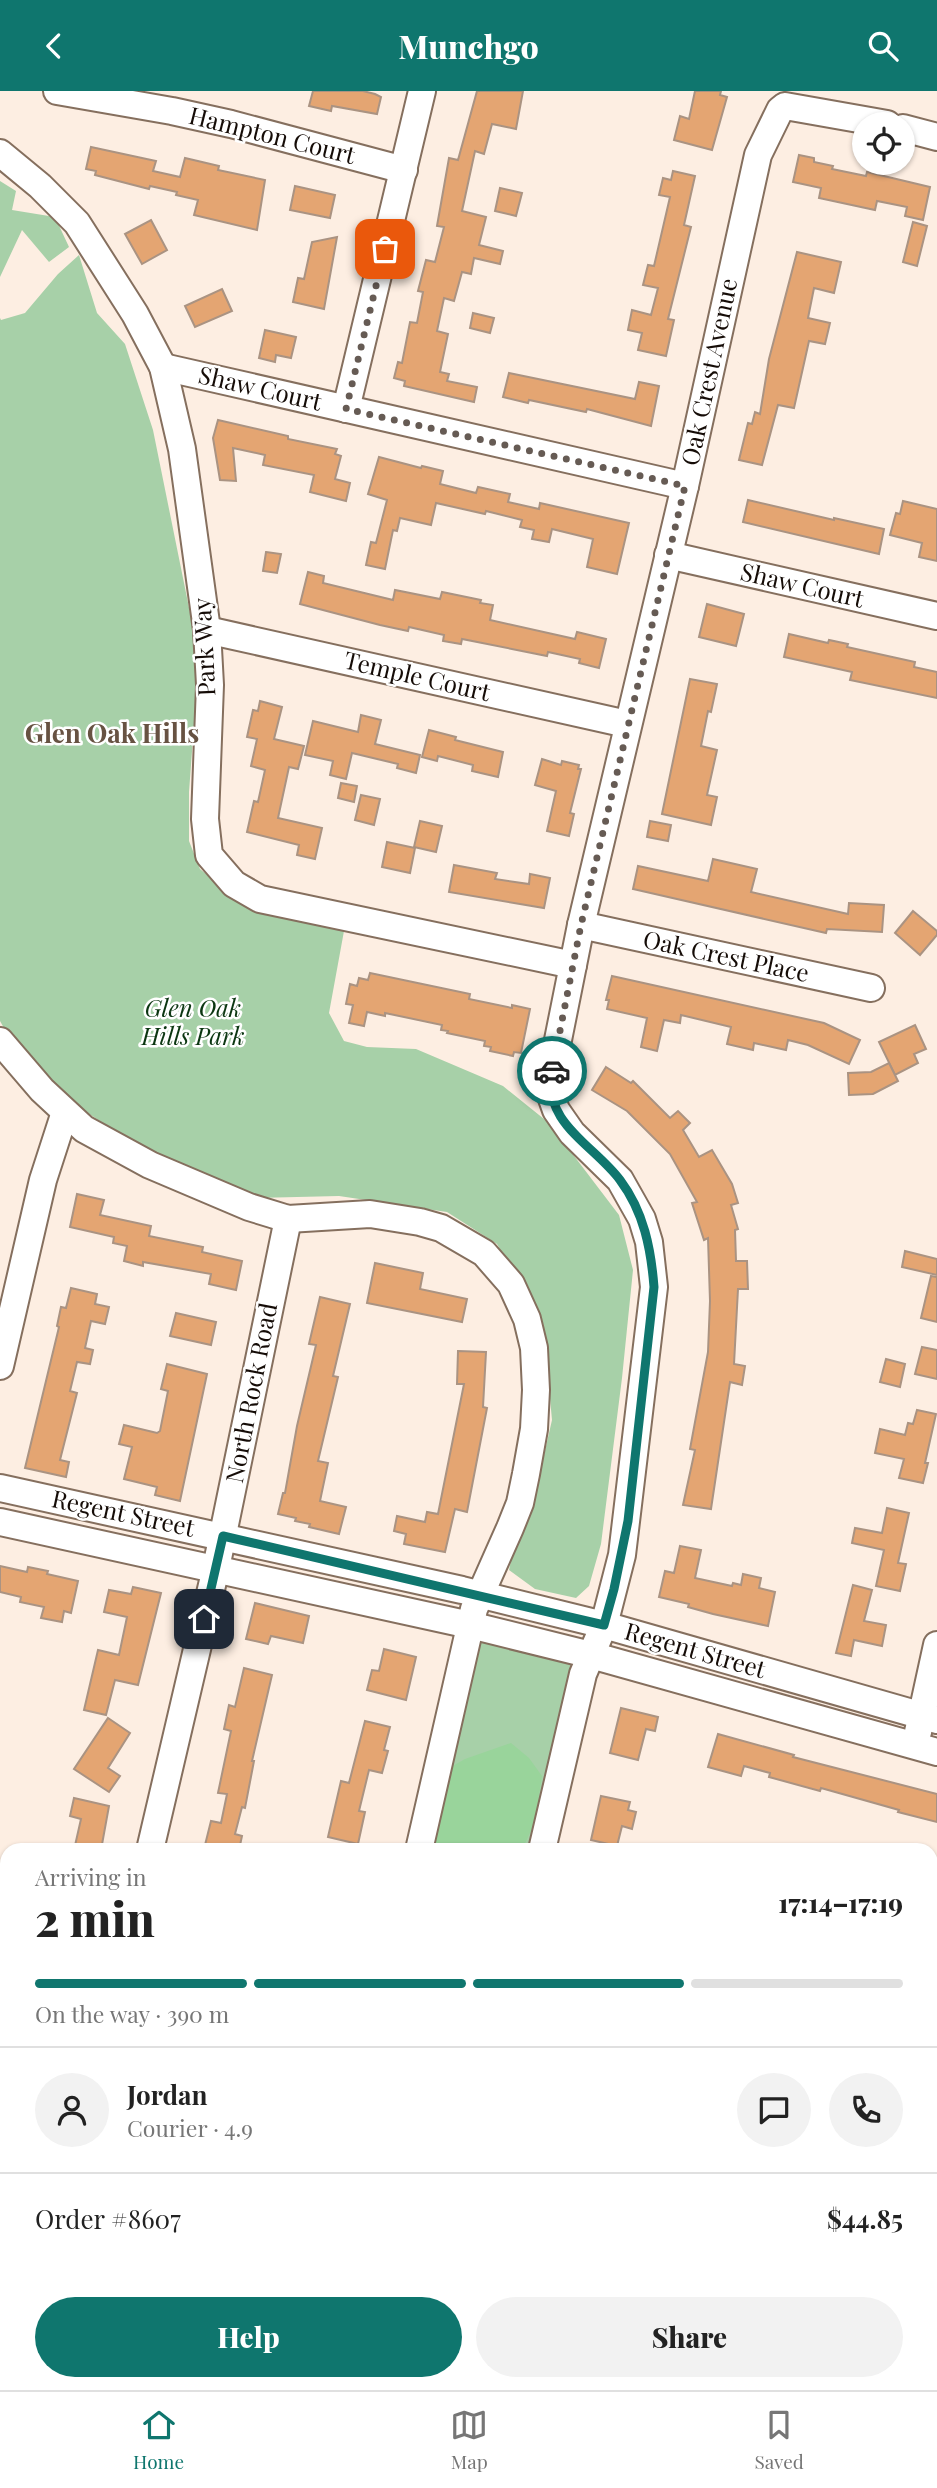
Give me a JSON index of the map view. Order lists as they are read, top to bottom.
{
  "streets": {
    "street": [
      "Hampton Court",
      "Oak Crest Avenue",
      "Shaw Court",
      "Park Way",
      "Temple Court",
      "Oak Crest Place",
      "North Rock Road",
      "Regent Street"
    ]
  },
  "crossings": [
    ["Oak Crest Avenue", "Shaw Court"],
    ["Oak Crest Avenue", "Park Way"],
    ["Oak Crest Avenue", "Temple Court"],
    ["Oak Crest Avenue", "Oak Crest Place"],
    ["Oak Crest Avenue", "Regent Street"],
    ["Shaw Court", "Park Way"],
    ["Park Way", "Temple Court"],
    ["North Rock Road", "Regent Street"]
  ],
  "districts": ["Glen Oak Hills"],
  "parks": ["Glen Oak Hills Park"],
  "page": {
    "header": "Munchgo",
    "heading": ["2 min", "Arriving in", "17:14–17:19"],
    "panel": [
      "Jordan",
      "Courier · 4.9",
      "Order #8607",
      "$44.85"
    ],
    "bar": "On the way · 390 m",
    "buttons": ["Help", "Share"],
    "tabs": ["Home", "Map", "Saved"]
  }
}
